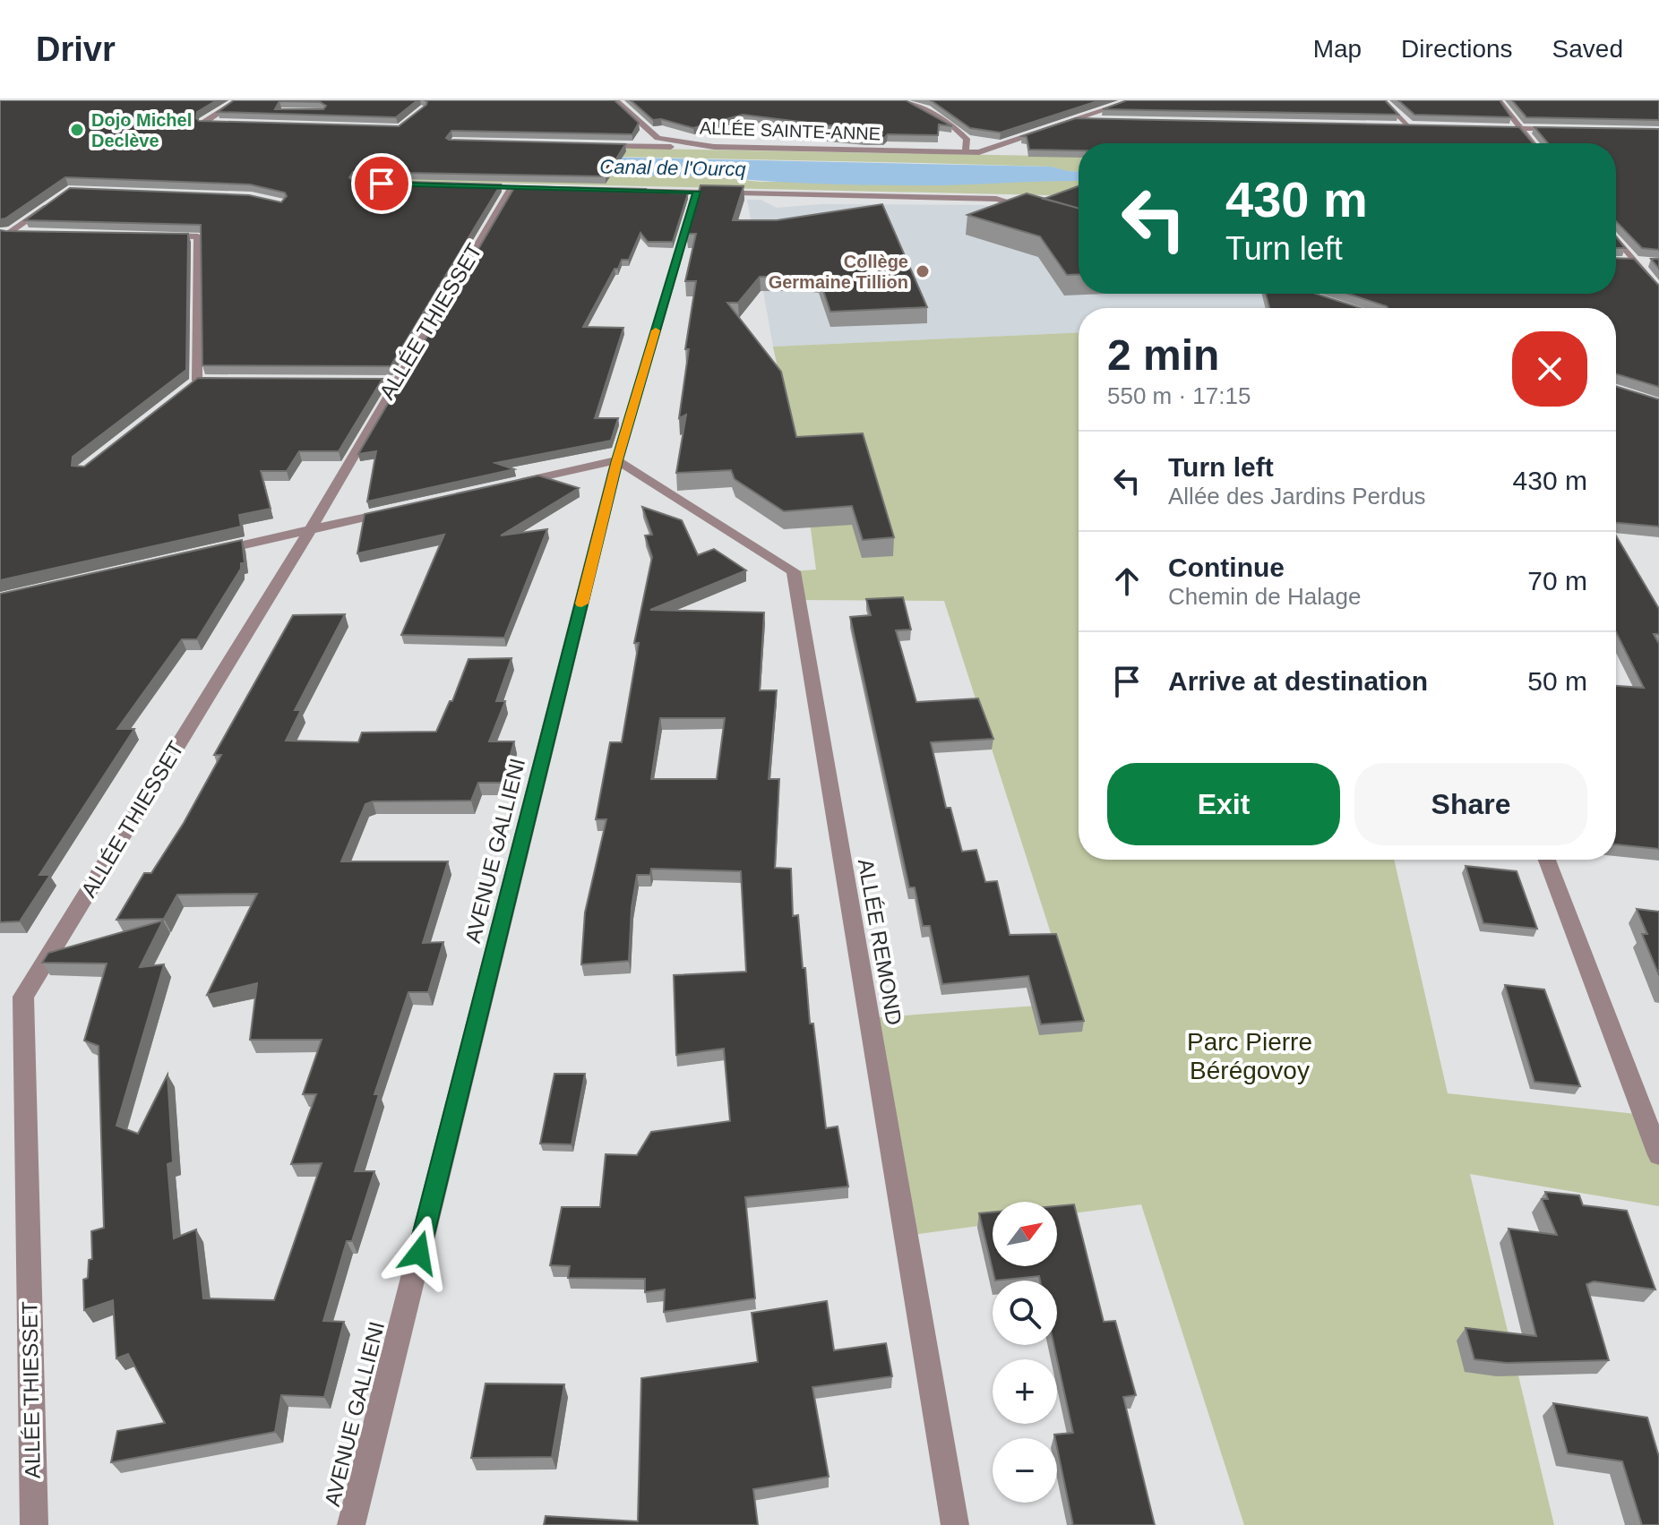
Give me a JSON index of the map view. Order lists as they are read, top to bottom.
{
  "streets": {
    "street": [
      "ALLÉE SAINTE-ANNE",
      "ALLÉE THIESSET",
      "AVENUE GALLIENI",
      "ALLÉE REMOND"
    ]
  },
  "crossings": [
    ["AVENUE GALLIENI", "ALLÉE REMOND"]
  ],
  "water": ["Canal de l'Ourcq"],
  "parks": ["Parc Pierre Bérégovoy"],
  "places": ["Dojo Michel Declève", "Collège Germaine Tillion"],
  "north": "top right",
  "page": {
    "header": "Drivr",
    "nav": ["Map", "Directions", "Saved"],
    "turn": ["430 m", "Turn left"],
    "heading": ["2 min", "550 m · 17:15"],
    "list": [
      {
        "name": "Turn left",
        "note": "Allée des Jardins Perdus",
        "value": "430 m"
      },
      {
        "name": "Continue",
        "note": "Chemin de Halage",
        "value": "70 m"
      },
      {
        "name": "Arrive at destination",
        "value": "50 m"
      }
    ],
    "buttons": ["Exit", "Share"],
    "map_buttons": ["+", "−"]
  }
}
